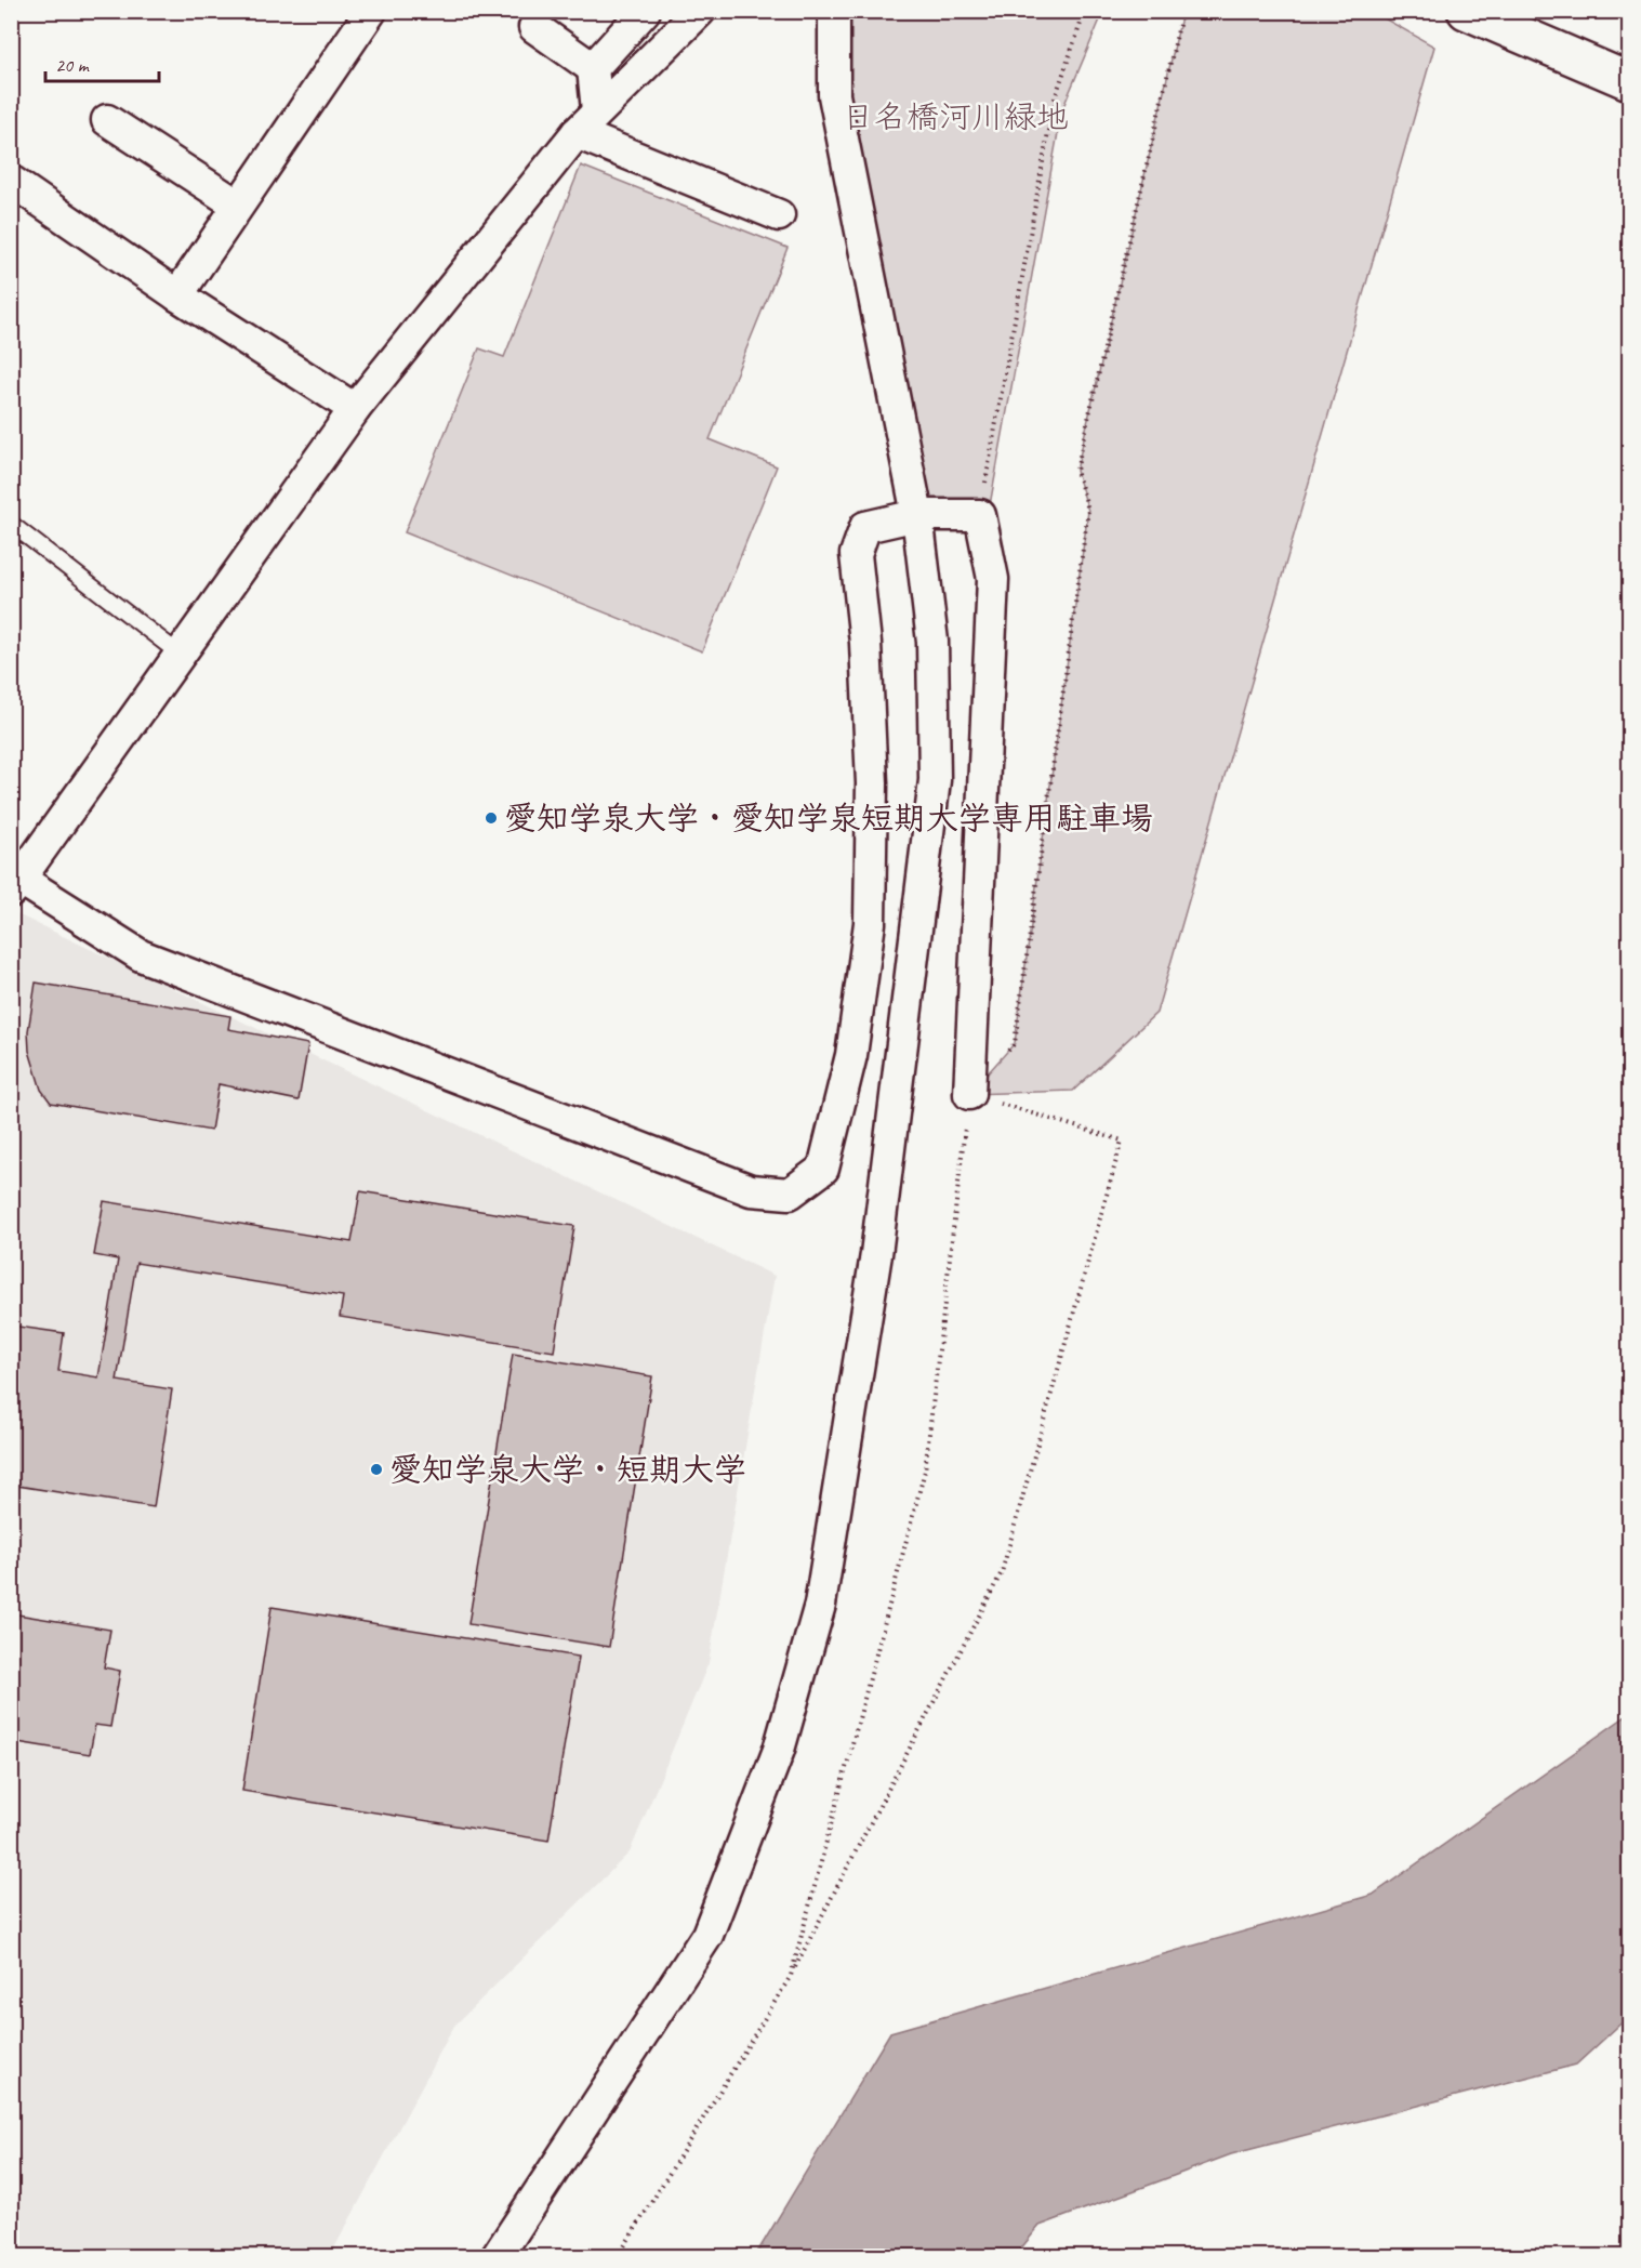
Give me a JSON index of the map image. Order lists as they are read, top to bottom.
{
  "parks": ["日名橋河川緑地"],
  "places": ["愛知学泉大学・愛知学泉短期大学専用駐車場", "愛知学泉大学・短期大学"],
  "scale_bar": "20 m"
}
